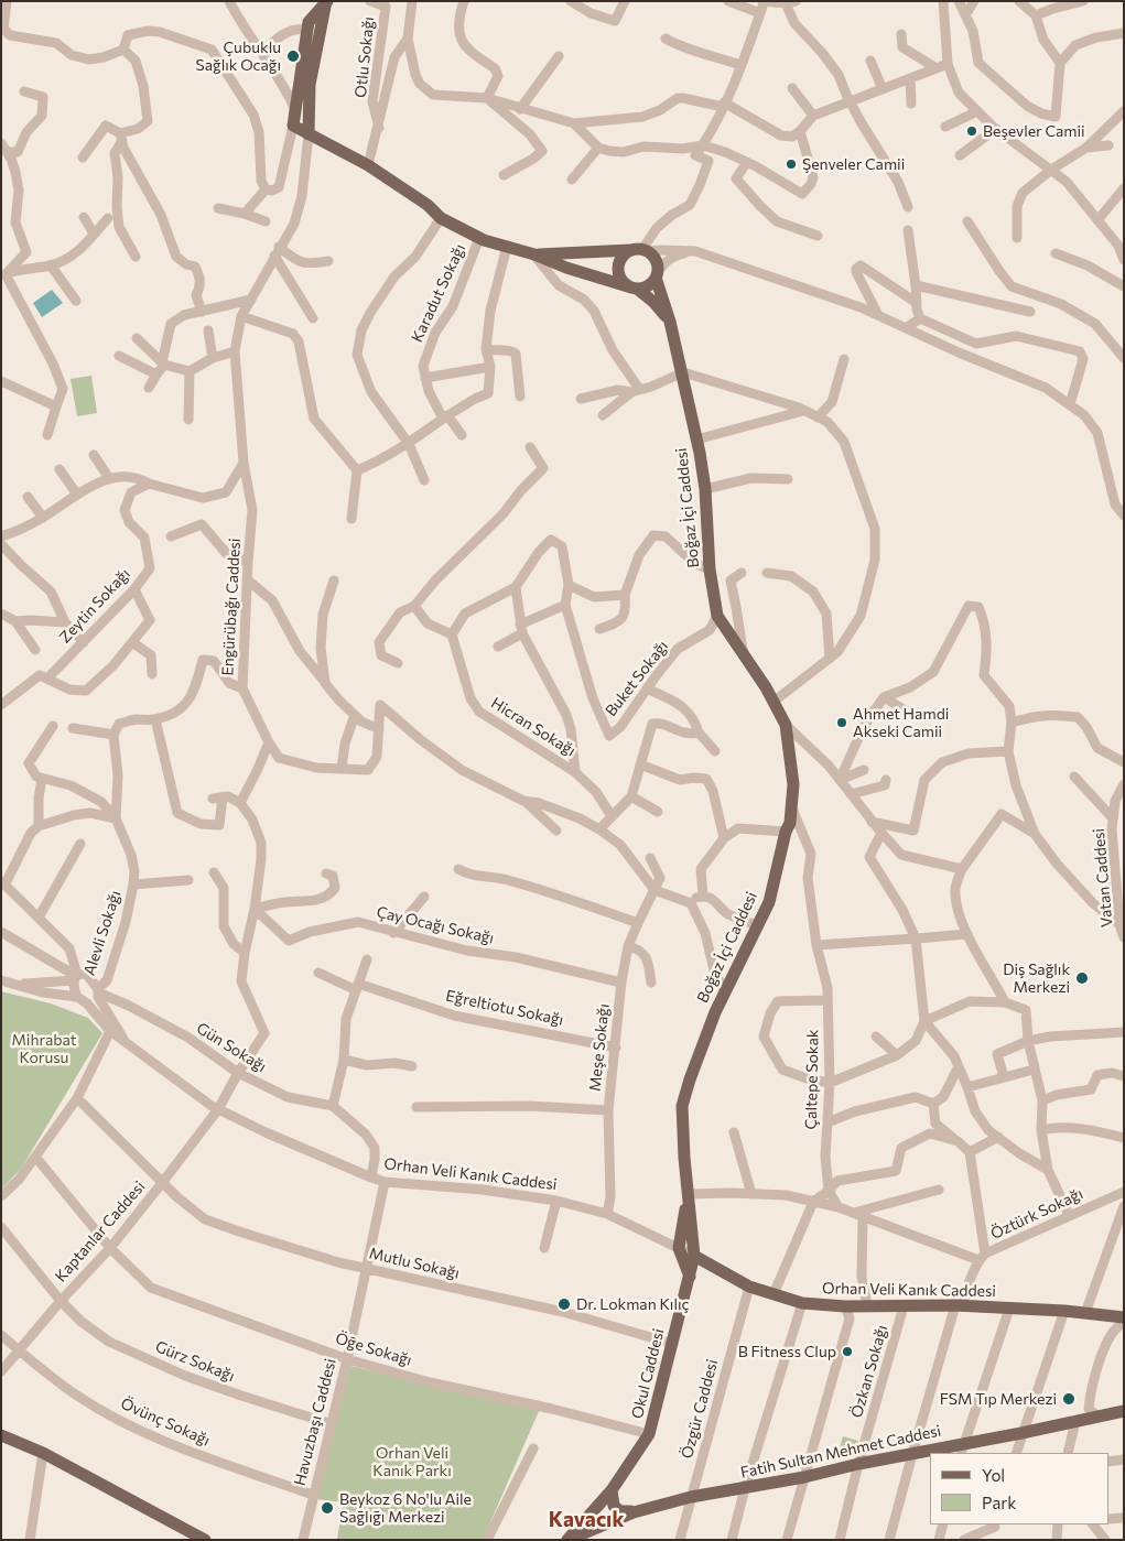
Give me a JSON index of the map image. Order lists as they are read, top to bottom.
{
  "streets": {
    "main road": [
      "Boğaz İçi Caddesi",
      "Orhan Veli Kanık Caddesi",
      "Okul Caddesi",
      "Fatih Sultan Mehmet Caddesi"
    ],
    "street": [
      "Otlu Sokağı",
      "Karadut Sokağı",
      "Zeytin Sokağı",
      "Engürübağı Caddesi",
      "Buket Sokağı",
      "Hicran Sokağı",
      "Vatan Caddesi",
      "Çay Ocağı Sokağı",
      "Alevli Sokağı",
      "Eğreltiotu Sokağı",
      "Gün Sokağı",
      "Meşe Sokağı",
      "Çaltepe Sokak",
      "Öztürk Sokağı",
      "Kaptanlar Caddesi",
      "Mutlu Sokağı",
      "Öḡe Sokağı",
      "Gürz Sokağı",
      "Özkan Sokağı",
      "Özgür Caddesi",
      "Övünç Sokağı",
      "Havuzbaşı Caddesi"
    ]
  },
  "crossings": [
    ["Boğaz İçi Caddesi", "Buket Sokağı"],
    ["Boğaz İçi Caddesi", "Çaltepe Sokak"],
    ["Boğaz İçi Caddesi", "Orhan Veli Kanık Caddesi"],
    ["Boğaz İçi Caddesi", "Okul Caddesi"],
    ["Engürübağı Caddesi", "Meşe Sokağı"],
    ["Çay Ocağı Sokağı", "Meşe Sokağı"],
    ["Alevli Sokağı", "Gün Sokağı"],
    ["Eğreltiotu Sokağı", "Meşe Sokağı"],
    ["Gün Sokağı", "Kaptanlar Caddesi"],
    ["Meşe Sokağı", "Orhan Veli Kanık Caddesi"],
    ["Orhan Veli Kanık Caddesi", "Kaptanlar Caddesi"],
    ["Orhan Veli Kanık Caddesi", "Özkan Sokağı"],
    ["Orhan Veli Kanık Caddesi", "Okul Caddesi"],
    ["Orhan Veli Kanık Caddesi", "Özgür Caddesi"],
    ["Orhan Veli Kanık Caddesi", "Havuzbaşı Caddesi"],
    ["Kaptanlar Caddesi", "Mutlu Sokağı"],
    ["Kaptanlar Caddesi", "Öḡe Sokağı"],
    ["Kaptanlar Caddesi", "Gürz Sokağı"],
    ["Kaptanlar Caddesi", "Övünç Sokağı"],
    ["Mutlu Sokağı", "Okul Caddesi"],
    ["Mutlu Sokağı", "Havuzbaşı Caddesi"],
    ["Öḡe Sokağı", "Okul Caddesi"],
    ["Öḡe Sokağı", "Havuzbaşı Caddesi"],
    ["Gürz Sokağı", "Havuzbaşı Caddesi"],
    ["Özkan Sokağı", "Fatih Sultan Mehmet Caddesi"],
    ["Okul Caddesi", "Fatih Sultan Mehmet Caddesi"],
    ["Özgür Caddesi", "Fatih Sultan Mehmet Caddesi"],
    ["Övünç Sokağı", "Havuzbaşı Caddesi"]
  ],
  "districts": ["Kavacık"],
  "parks": ["Mihrabat Korusu", "Orhan Veli Kanık Parkı"],
  "places": [
    "Çubuklu Sağlık Ocağı",
    "Beşevler Camii",
    "Şenveler Camii",
    "Ahmet Hamdi Akseki Camii",
    "Diş Sağlık Merkezi",
    "Dr. Lokman Kılıç",
    "B Fitness Clup",
    "FSM Tıp Merkezi",
    "Beykoz 6 No'lu Aile Saḡlıḡı Merkezi"
  ],
  "legend": ["Yol", "Park"]
}
